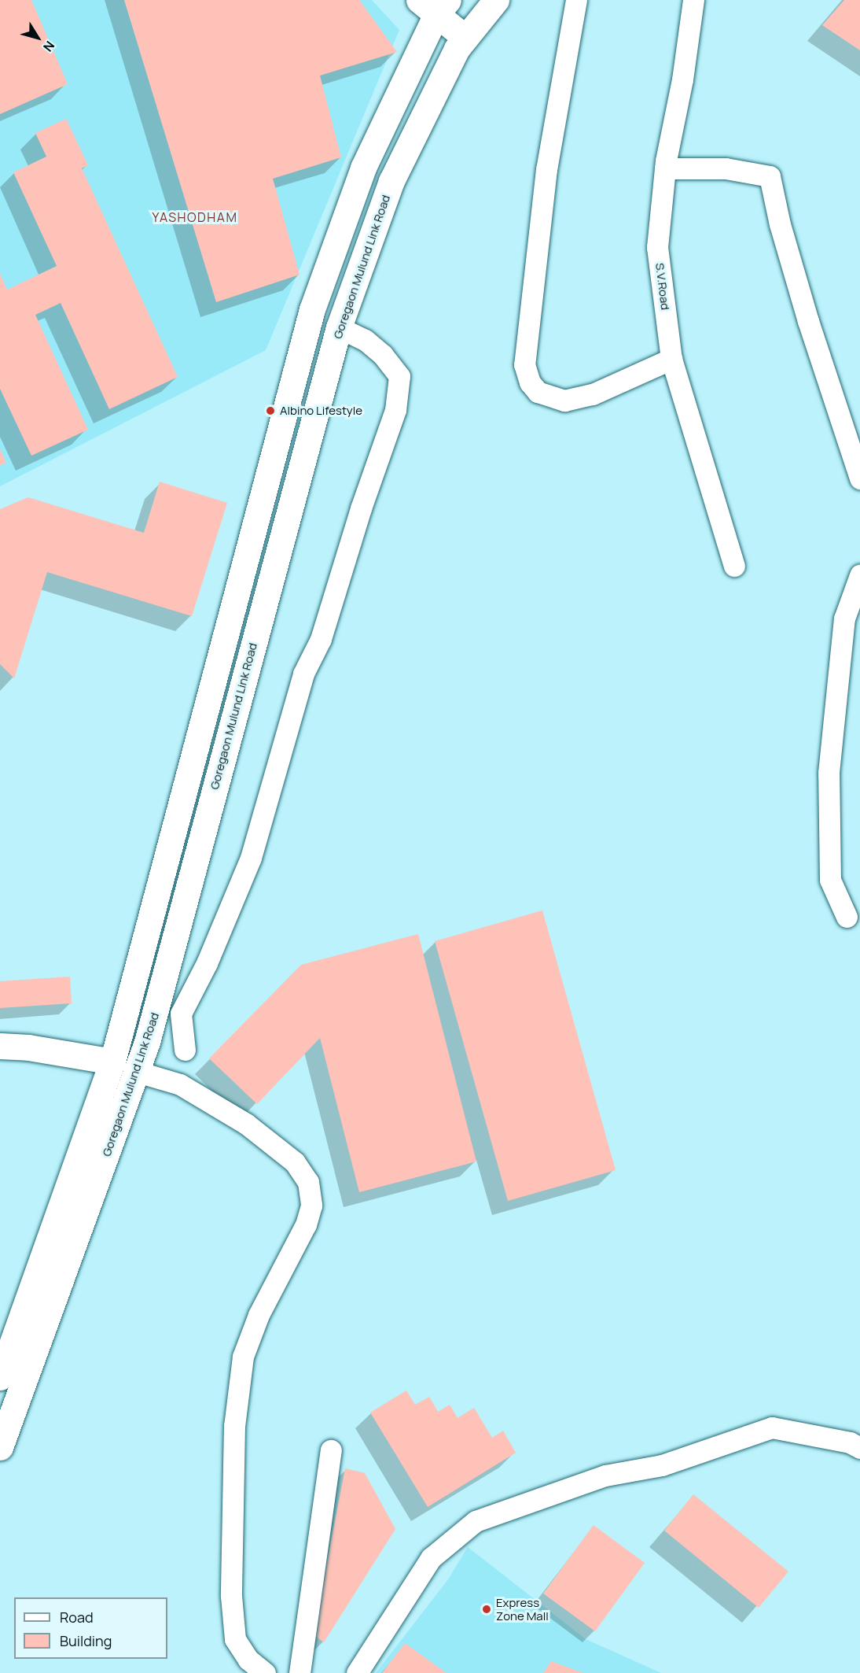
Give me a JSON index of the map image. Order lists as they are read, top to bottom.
{
  "streets": {
    "main road": ["Goregaon Mulund Link Road"],
    "street": ["S.V.Road"]
  },
  "districts": ["YASHODHAM"],
  "places": ["Albino Lifestyle", "Express Zone Mall"],
  "legend": ["Road", "Building"],
  "north": "bottom right"
}
